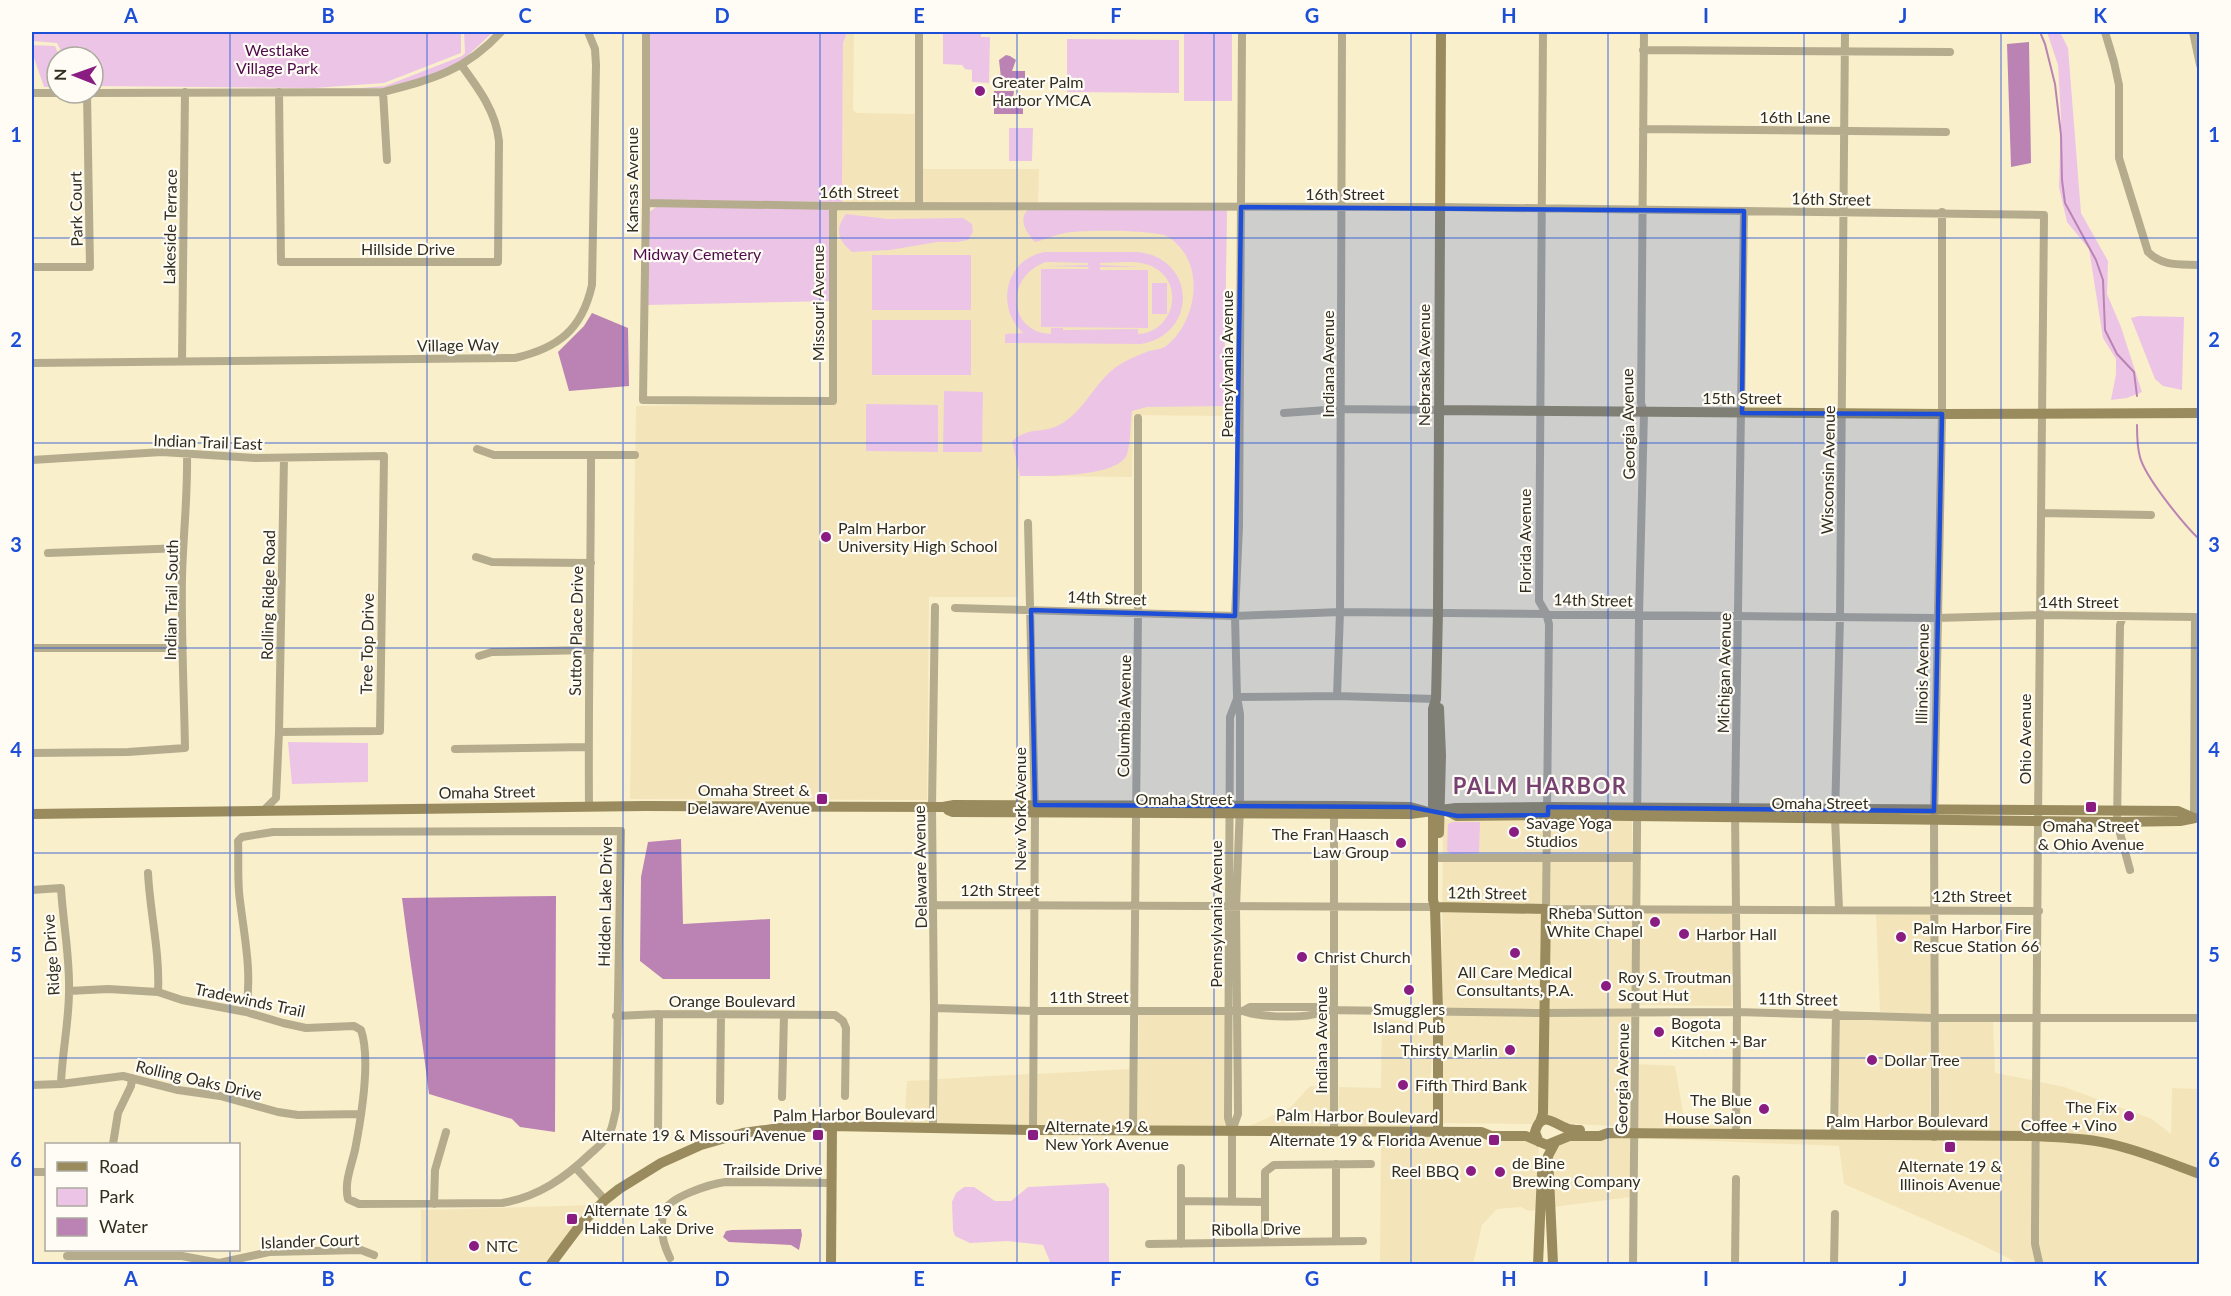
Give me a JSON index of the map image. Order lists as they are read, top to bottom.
{
  "streets": {
    "street": [
      "16th Lane",
      "Kansas Avenue",
      "16th Street",
      "Park Court",
      "Lakeside Terrace",
      "Hillside Drive",
      "Missouri Avenue",
      "Village Way",
      "Pennsylvania Avenue",
      "Indiana Avenue",
      "Nebraska Avenue",
      "15th Street",
      "Georgia Avenue",
      "Indian Trail East",
      "Wisconsin Avenue",
      "Florida Avenue",
      "Rolling Ridge Road",
      "14th Street",
      "Indian Trail South",
      "Sutton Place Drive",
      "Tree Top Drive",
      "Michigan Avenue",
      "Illinois Avenue",
      "Columbia Avenue",
      "Ohio Avenue",
      "Omaha Street",
      "New York Avenue",
      "Delaware Avenue",
      "12th Street",
      "Hidden Lake Drive",
      "Ridge Drive",
      "11th Street",
      "Tradewinds Trail",
      "Orange Boulevard",
      "Rolling Oaks Drive",
      "Palm Harbor Boulevard",
      "Trailside Drive",
      "Ribolla Drive",
      "Islander Court"
    ]
  },
  "crossings": [
    ["16th Lane", "Georgia Avenue"],
    ["16th Lane", "Wisconsin Avenue"],
    ["Kansas Avenue", "16th Street"],
    ["Kansas Avenue", "Missouri Avenue"],
    ["16th Street", "Missouri Avenue"],
    ["16th Street", "Pennsylvania Avenue"],
    ["16th Street", "Indiana Avenue"],
    ["16th Street", "Nebraska Avenue"],
    ["16th Street", "Georgia Avenue"],
    ["16th Street", "Wisconsin Avenue"],
    ["16th Street", "Florida Avenue"],
    ["16th Street", "Michigan Avenue"],
    ["16th Street", "Illinois Avenue"],
    ["16th Street", "Ohio Avenue"],
    ["Lakeside Terrace", "Village Way"],
    ["Pennsylvania Avenue", "14th Street"],
    ["Pennsylvania Avenue", "Omaha Street"],
    ["Pennsylvania Avenue", "12th Street"],
    ["Pennsylvania Avenue", "11th Street"],
    ["Pennsylvania Avenue", "Palm Harbor Boulevard"],
    ["Indiana Avenue", "15th Street"],
    ["Indiana Avenue", "14th Street"],
    ["Indiana Avenue", "Omaha Street"],
    ["Indiana Avenue", "12th Street"],
    ["Indiana Avenue", "11th Street"],
    ["Indiana Avenue", "Palm Harbor Boulevard"],
    ["Nebraska Avenue", "15th Street"],
    ["Nebraska Avenue", "14th Street"],
    ["Nebraska Avenue", "Omaha Street"],
    ["Nebraska Avenue", "12th Street"],
    ["Nebraska Avenue", "11th Street"],
    ["Nebraska Avenue", "Palm Harbor Boulevard"],
    ["15th Street", "Georgia Avenue"],
    ["15th Street", "Wisconsin Avenue"],
    ["15th Street", "Florida Avenue"],
    ["15th Street", "Michigan Avenue"],
    ["15th Street", "Illinois Avenue"],
    ["15th Street", "Ohio Avenue"],
    ["Georgia Avenue", "14th Street"],
    ["Georgia Avenue", "Omaha Street"],
    ["Georgia Avenue", "12th Street"],
    ["Georgia Avenue", "11th Street"],
    ["Georgia Avenue", "Palm Harbor Boulevard"],
    ["Indian Trail East", "Rolling Ridge Road"],
    ["Indian Trail East", "Indian Trail South"],
    ["Indian Trail East", "Tree Top Drive"],
    ["Wisconsin Avenue", "14th Street"],
    ["Wisconsin Avenue", "Omaha Street"],
    ["Wisconsin Avenue", "12th Street"],
    ["Florida Avenue", "14th Street"],
    ["Florida Avenue", "Omaha Street"],
    ["Florida Avenue", "12th Street"],
    ["Florida Avenue", "11th Street"],
    ["Florida Avenue", "Palm Harbor Boulevard"],
    ["Rolling Ridge Road", "Tree Top Drive"],
    ["Rolling Ridge Road", "Omaha Street"],
    ["14th Street", "Michigan Avenue"],
    ["14th Street", "Illinois Avenue"],
    ["14th Street", "Columbia Avenue"],
    ["14th Street", "Ohio Avenue"],
    ["14th Street", "Omaha Street"],
    ["14th Street", "New York Avenue"],
    ["Sutton Place Drive", "Omaha Street"],
    ["Michigan Avenue", "Omaha Street"],
    ["Michigan Avenue", "12th Street"],
    ["Michigan Avenue", "11th Street"],
    ["Michigan Avenue", "Palm Harbor Boulevard"],
    ["Illinois Avenue", "Omaha Street"],
    ["Illinois Avenue", "12th Street"],
    ["Illinois Avenue", "11th Street"],
    ["Illinois Avenue", "Palm Harbor Boulevard"],
    ["Columbia Avenue", "Omaha Street"],
    ["Columbia Avenue", "12th Street"],
    ["Columbia Avenue", "11th Street"],
    ["Columbia Avenue", "Palm Harbor Boulevard"],
    ["Ohio Avenue", "Omaha Street"],
    ["Ohio Avenue", "12th Street"],
    ["Ohio Avenue", "11th Street"],
    ["Ohio Avenue", "Palm Harbor Boulevard"],
    ["Omaha Street", "New York Avenue"],
    ["Omaha Street", "Delaware Avenue"],
    ["New York Avenue", "12th Street"],
    ["New York Avenue", "11th Street"],
    ["New York Avenue", "Palm Harbor Boulevard"],
    ["Delaware Avenue", "12th Street"],
    ["Delaware Avenue", "11th Street"],
    ["Delaware Avenue", "Palm Harbor Boulevard"],
    ["Hidden Lake Drive", "Tradewinds Trail"],
    ["Hidden Lake Drive", "Orange Boulevard"],
    ["Ridge Drive", "Tradewinds Trail"],
    ["Ridge Drive", "Rolling Oaks Drive"],
    ["Tradewinds Trail", "Rolling Oaks Drive"]
  ],
  "districts": ["PALM HARBOR"],
  "parks": ["Westlake Village Park", "Midway Cemetery"],
  "places": {
    "other": [
      "Greater Palm Harbor YMCA",
      "Palm Harbor University High School",
      "Savage Yoga Studios",
      "The Fran Haasch Law Group",
      "Rheba Sutton White Chapel",
      "Harbor Hall",
      "Palm Harbor Fire Rescue Station 66",
      "All Care Medical Consultants, P.A.",
      "Christ Church",
      "Roy S. Troutman Scout Hut",
      "Smugglers Island Pub",
      "Bogota Kitchen + Bar",
      "Thirsty Marlin",
      "Dollar Tree",
      "Fifth Third Bank",
      "The Blue House Salon",
      "The Fix Coffee + Vino",
      "Reel BBQ",
      "de Bine Brewing Company",
      "NTC"
    ],
    "transit": [
      "Omaha Street & Delaware Avenue",
      "Omaha Street & Ohio Avenue",
      "Alternate 19 & Missouri Avenue",
      "Alternate 19 & New York Avenue",
      "Alternate 19 & Florida Avenue",
      "Alternate 19 & Illinois Avenue",
      "Alternate 19 & Hidden Lake Drive"
    ]
  },
  "legend": ["Road", "Park", "Water"],
  "north": "left",
  "grid": {
    "columns": [
      "A",
      "B",
      "C",
      "D",
      "E",
      "F",
      "G",
      "H",
      "I",
      "J",
      "K"
    ],
    "rows": [
      "1",
      "2",
      "3",
      "4",
      "5",
      "6"
    ]
  }
}
